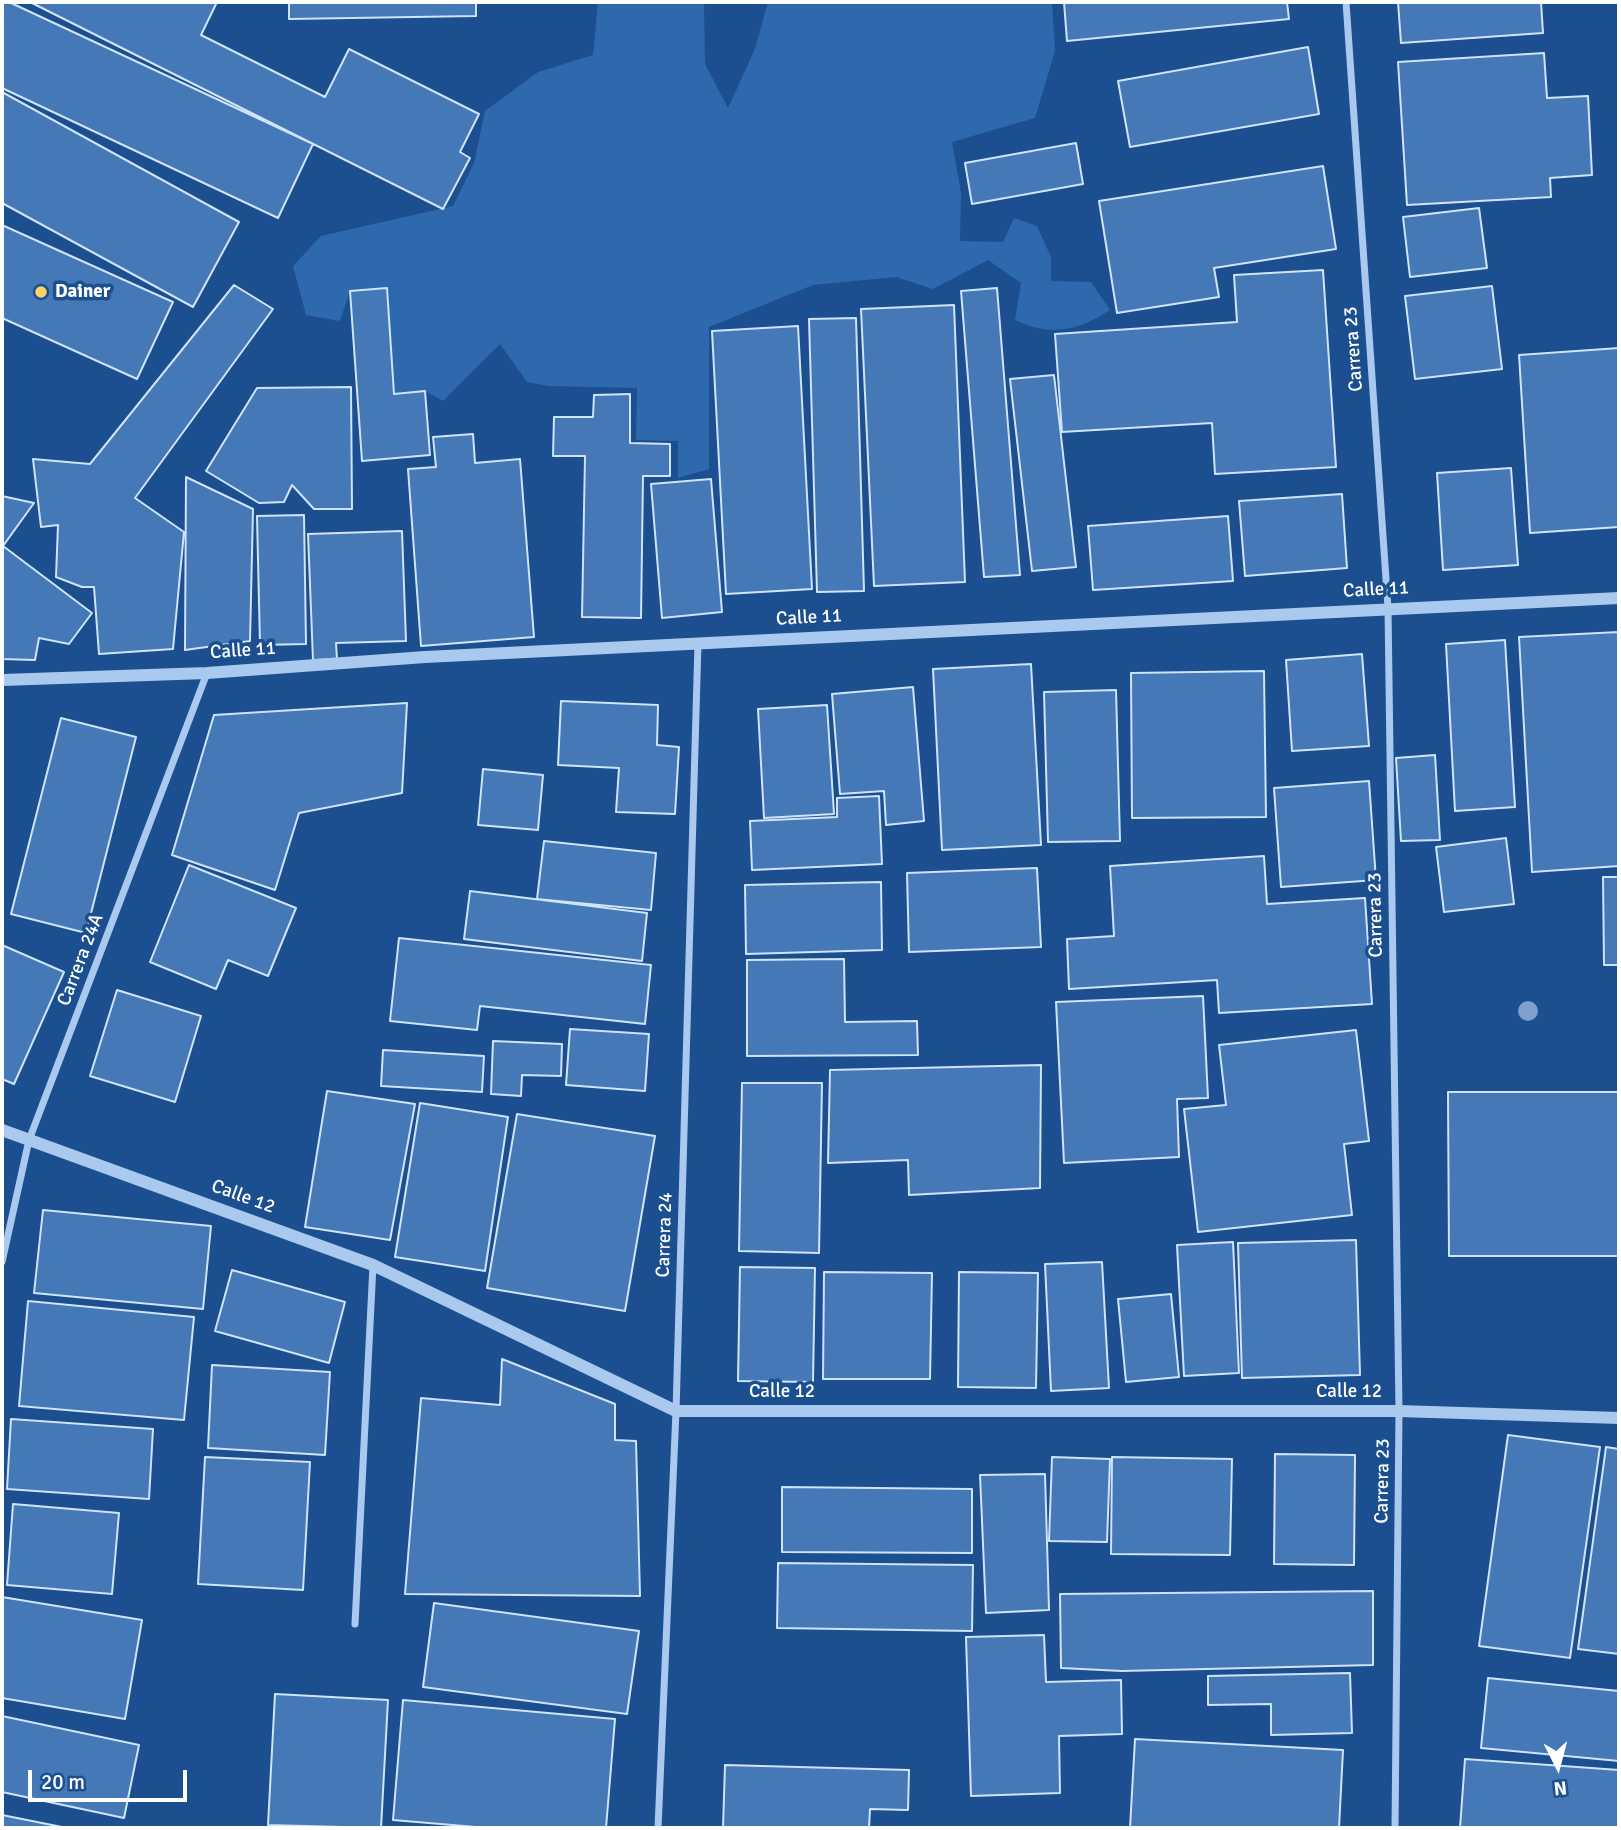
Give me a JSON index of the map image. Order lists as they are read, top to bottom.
{
  "streets": {
    "street": [
      "Carrera 23",
      "Calle 11",
      "Carrera 24A",
      "Calle 12",
      "Carrera 24"
    ]
  },
  "crossings": [
    ["Carrera 23", "Calle 11"],
    ["Carrera 23", "Calle 12"],
    ["Calle 11", "Carrera 24A"],
    ["Calle 11", "Carrera 24"],
    ["Carrera 24A", "Calle 12"],
    ["Calle 12", "Carrera 24"]
  ],
  "places": ["Dainer"],
  "scale_bar": "20 m",
  "north": "bottom"
}
